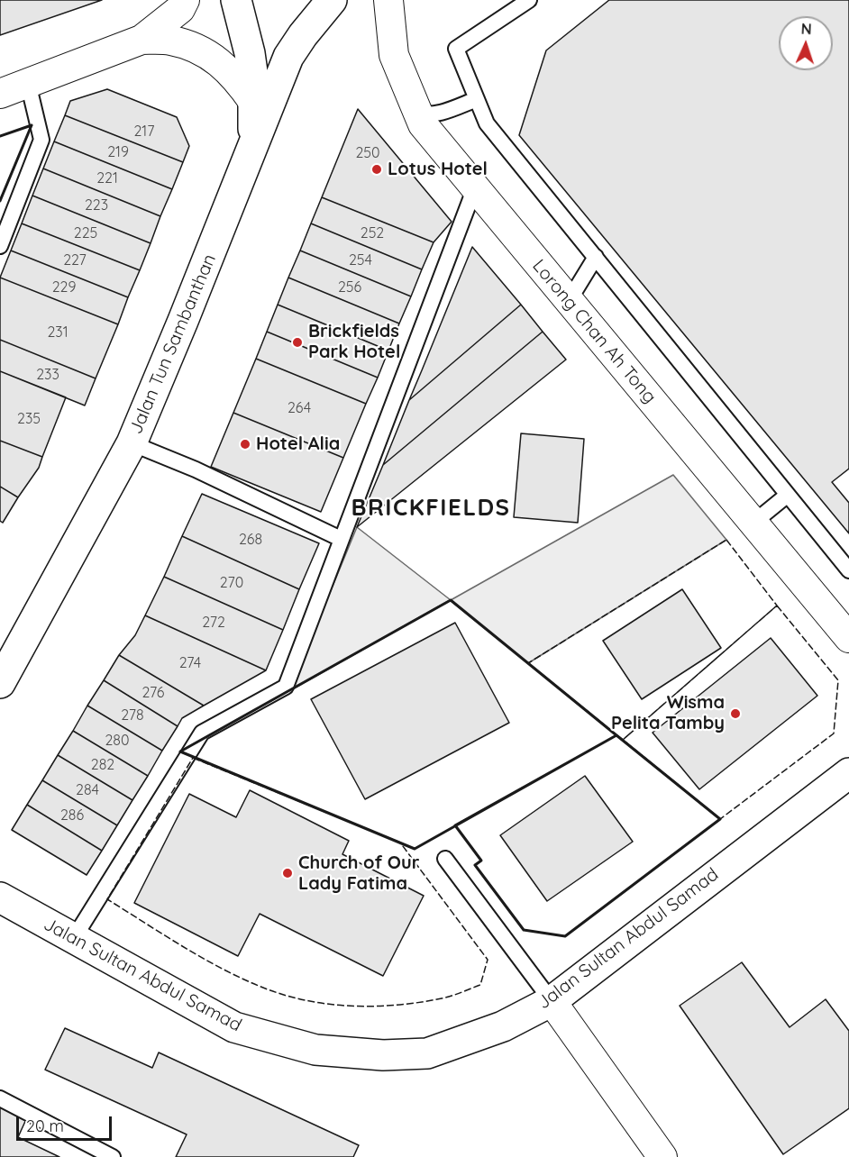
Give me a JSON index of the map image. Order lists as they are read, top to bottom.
{
  "streets": {
    "main road": ["Jalan Tun Sambanthan", "Jalan Sultan Abdul Samad"],
    "street": ["Lorong Chan Ah Tong"]
  },
  "districts": ["BRICKFIELDS"],
  "places": [
    "Lotus Hotel",
    "Brickfields Park Hotel",
    "Hotel Alia",
    "Wisma Pelita Tamby",
    "Church of Our Lady Fatima"
  ],
  "house_numbers": [
    "217",
    "219",
    "250",
    "221",
    "223",
    "225",
    "252",
    "227",
    "254",
    "229",
    "256",
    "231",
    "233",
    "264",
    "235",
    "268",
    "270",
    "272",
    "274",
    "276",
    "278",
    "280",
    "282",
    "284",
    "286"
  ],
  "scale_bar": "20 m",
  "north": "top"
}
